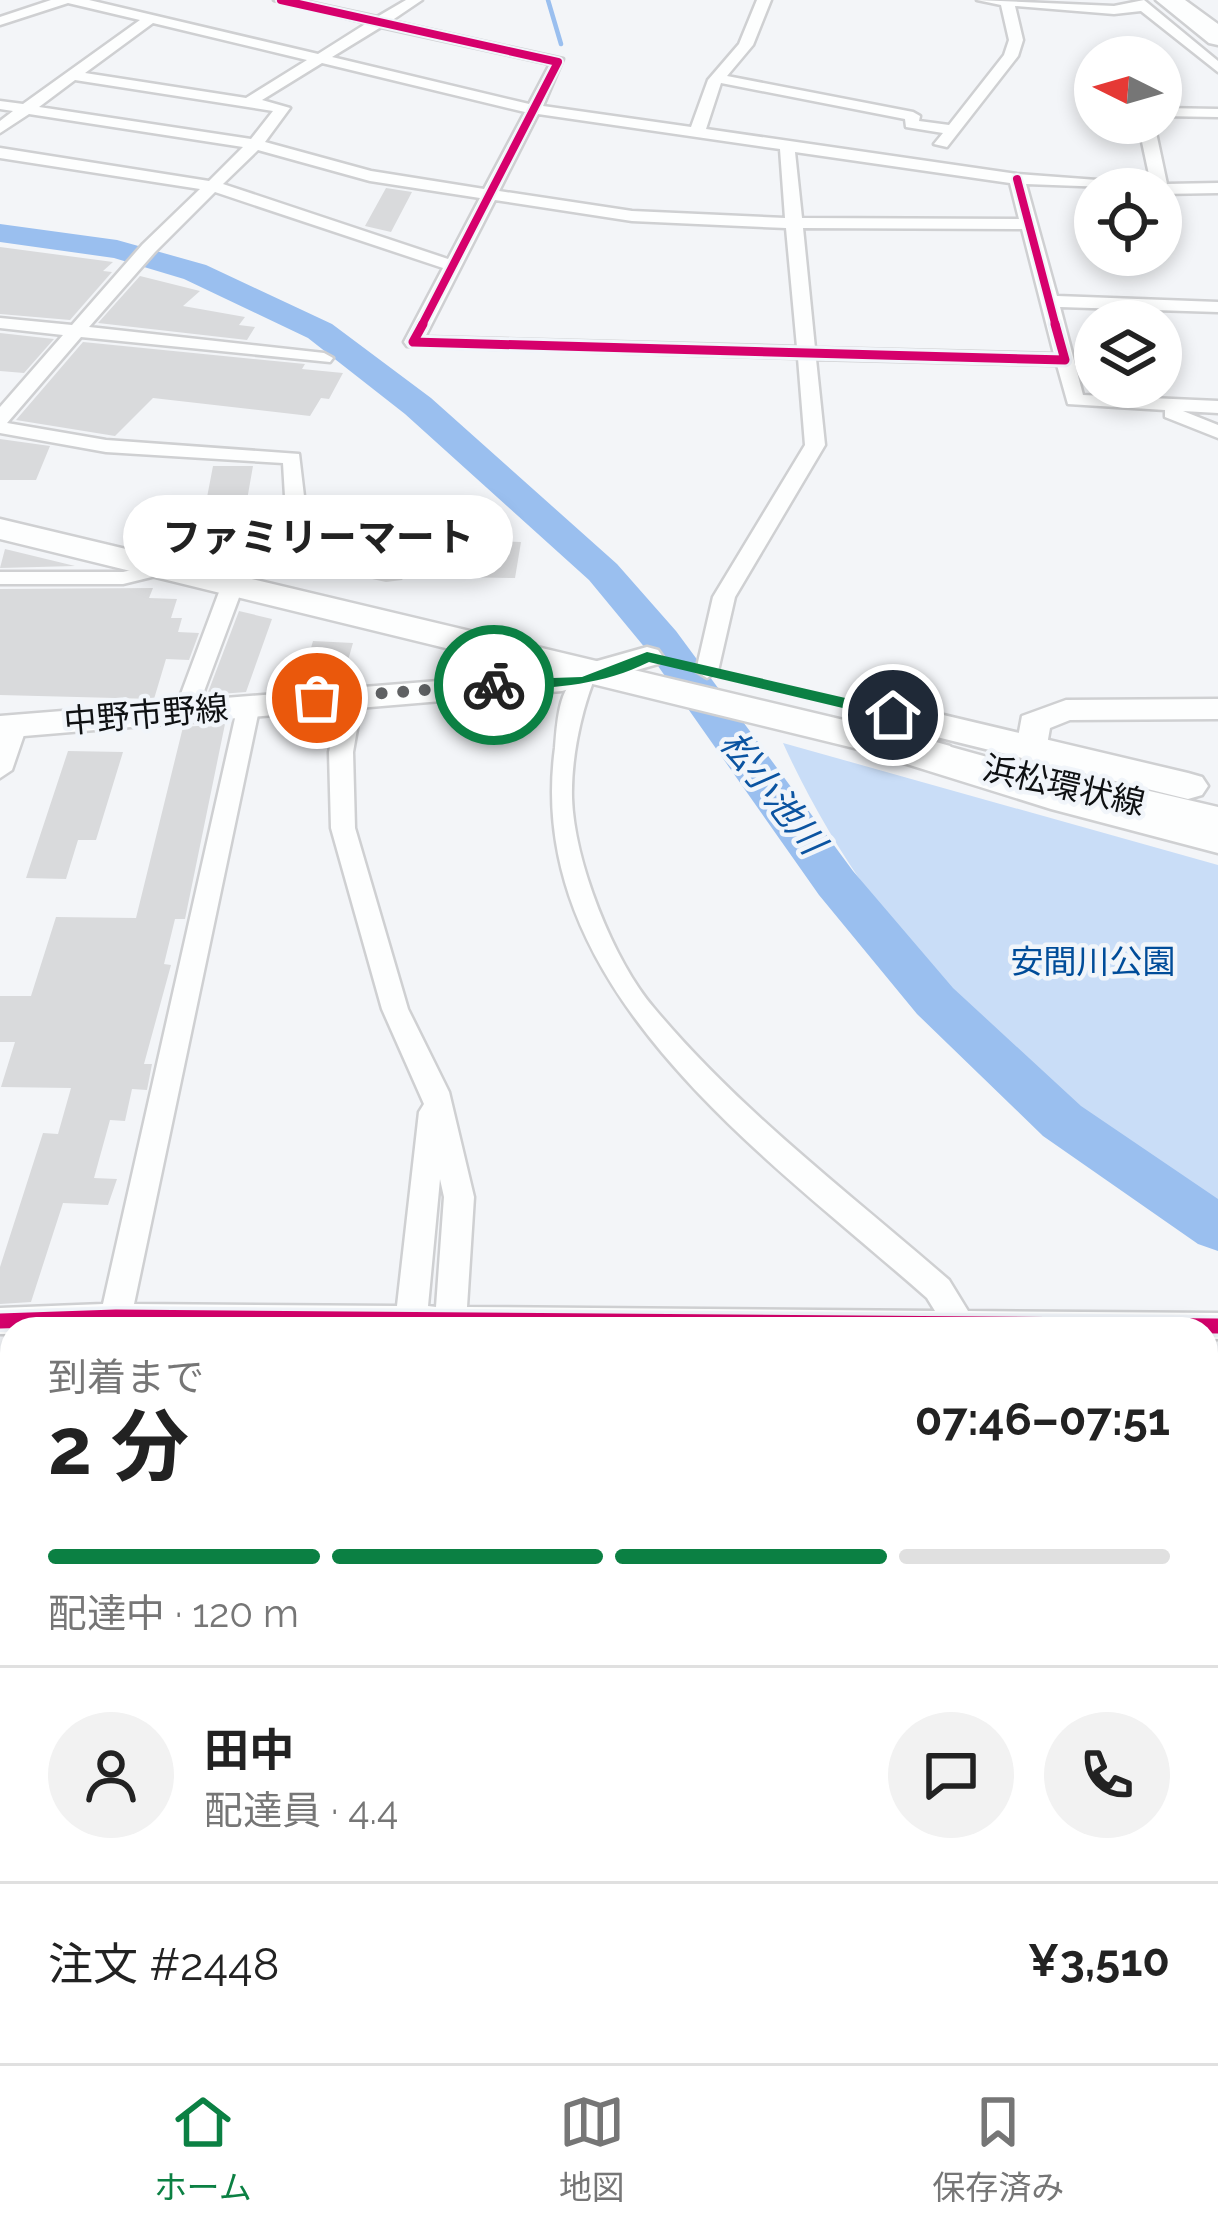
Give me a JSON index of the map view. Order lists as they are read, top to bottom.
{
  "streets": {
    "main road": ["中野市野線", "浜松環状線"]
  },
  "crossings": [
    ["中野市野線", "浜松環状線"]
  ],
  "water": ["松小池川"],
  "parks": ["安間川公園"],
  "places": ["ファミリーマート"],
  "north": "left",
  "page": {
    "bubble": "ファミリーマート",
    "heading": ["2 分", "到着まで", "07:46–07:51"],
    "panel": [
      "田中",
      "配達員 · 4.4",
      "注文 #2448",
      "¥3,510"
    ],
    "bar": "配達中 · 120 m",
    "tabs": ["ホーム", "地図", "保存済み"]
  }
}
